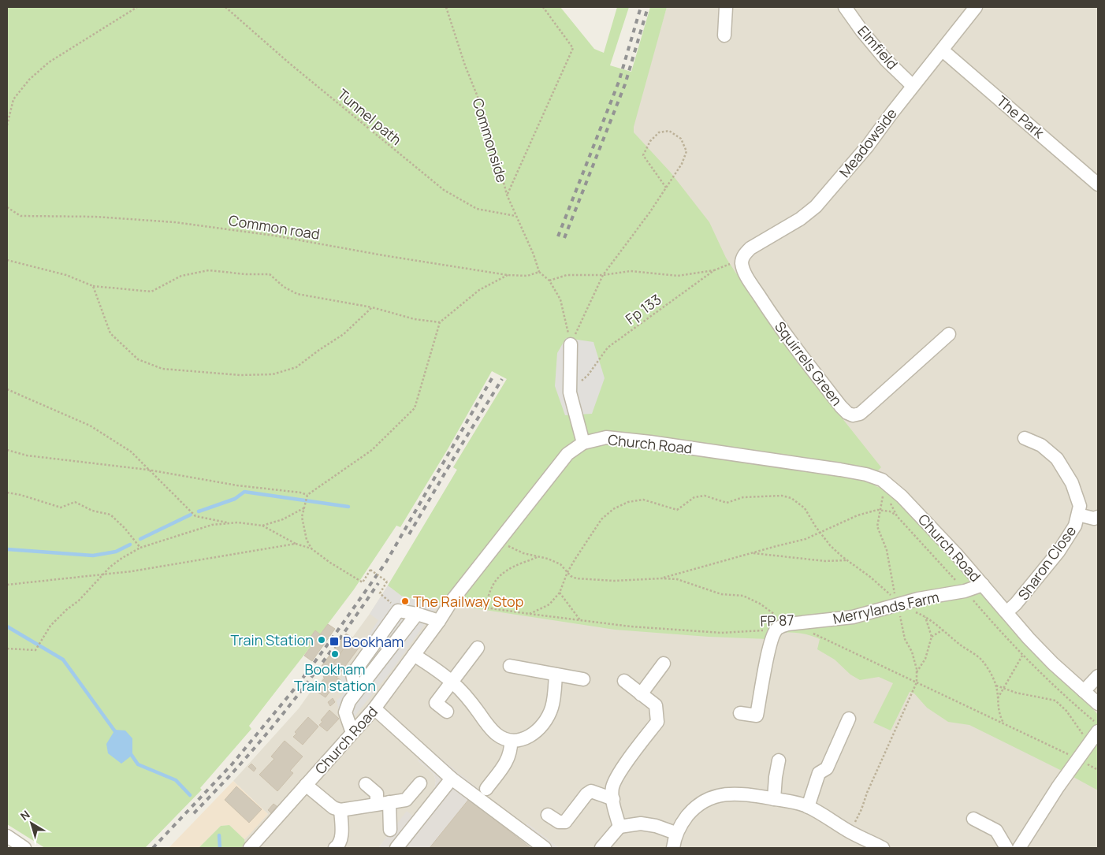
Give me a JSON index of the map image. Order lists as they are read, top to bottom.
{
  "streets": {
    "street": [
      "Elmfield",
      "The Park",
      "Meadowside",
      "Squirrels Green",
      "Church Road",
      "Sharon Close",
      "Merrylands Farm"
    ],
    "path": [
      "Tunnel path",
      "Commonside",
      "Common road",
      "Fp 133",
      "FP 87"
    ]
  },
  "crossings": [
    ["Elmfield", "Meadowside"],
    ["Tunnel path", "Commonside"],
    ["The Park", "Meadowside"],
    ["Commonside", "Common road"],
    ["Meadowside", "Fp 133"],
    ["Meadowside", "Squirrels Green"],
    ["Fp 133", "Squirrels Green"],
    ["Church Road", "Sharon Close"],
    ["Church Road", "Merrylands Farm"],
    ["Church Road", "FP 87"],
    ["Merrylands Farm", "FP 87"]
  ],
  "places": {
    "other": ["The Railway Stop", "Train Station", "Bookham Train station"],
    "transit": ["Bookham"]
  },
  "north": "top left"
}
